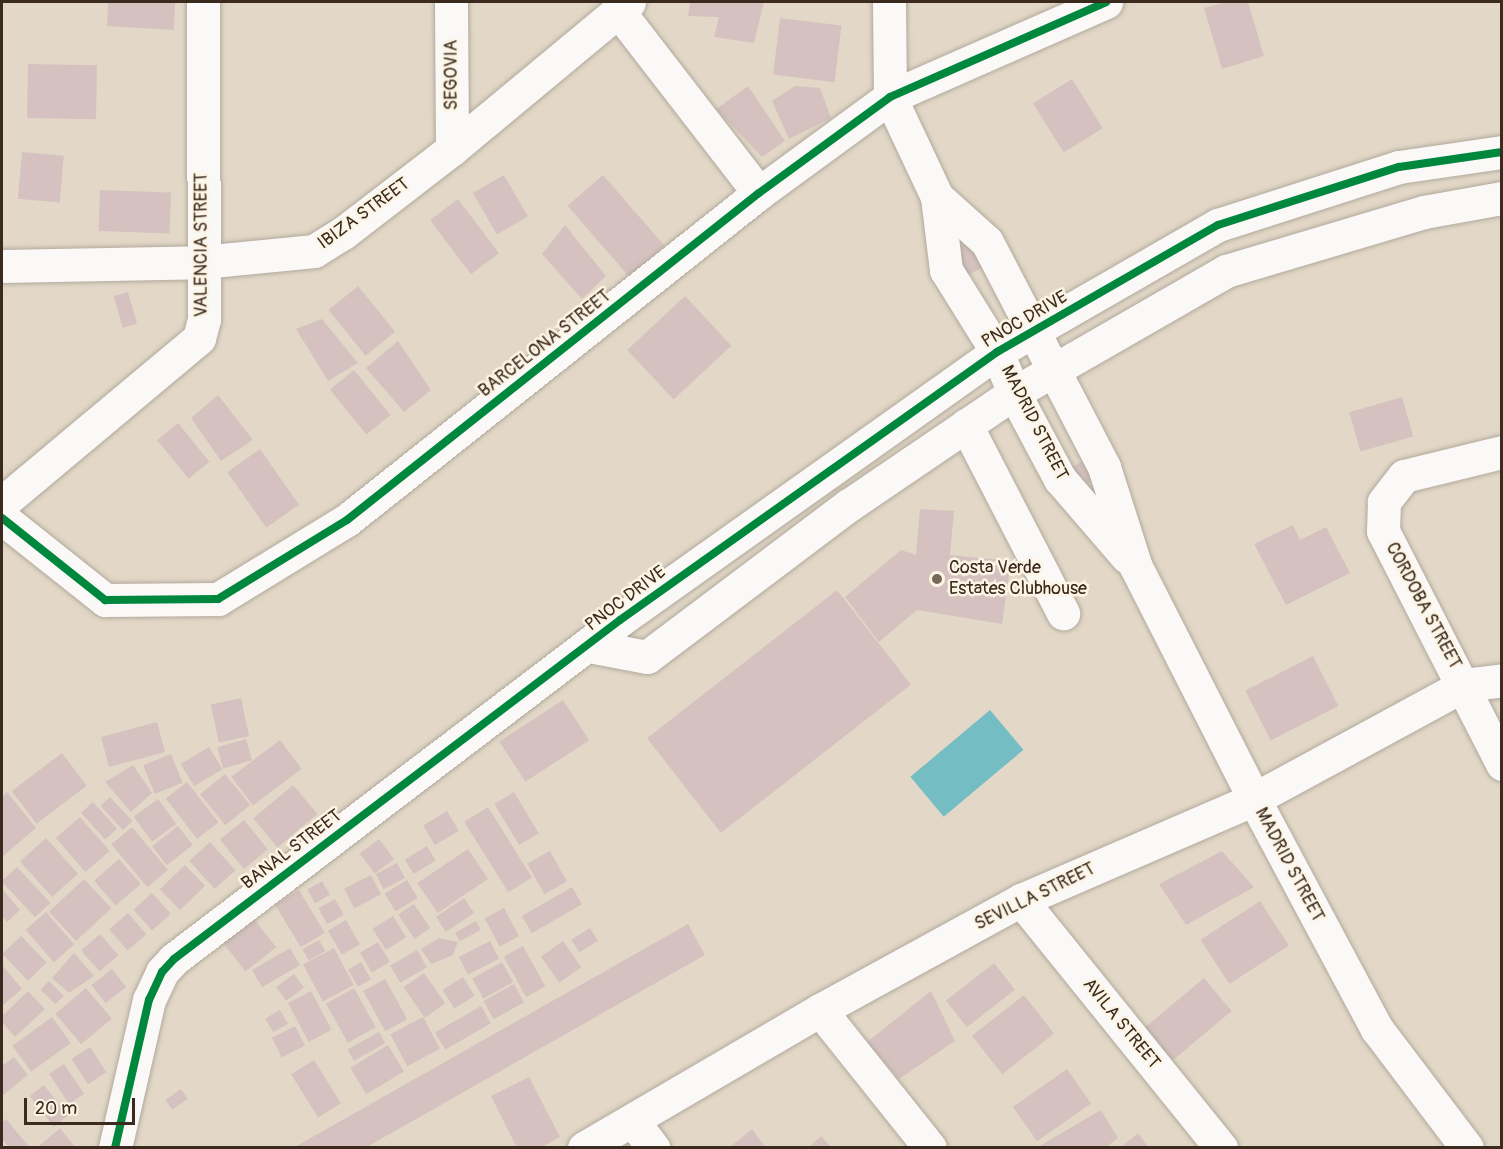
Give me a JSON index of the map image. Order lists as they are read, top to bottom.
{
  "streets": {
    "street": [
      "SEGOVIA",
      "IBIZA STREET",
      "VALENCIA STREET",
      "PNOC DRIVE",
      "BARCELONA STREET",
      "MADRID STREET",
      "CORDOBA STREET",
      "BANAL STREET",
      "SEVILLA STREET",
      "AVILA STREET"
    ]
  },
  "crossings": [
    ["SEGOVIA", "IBIZA STREET"],
    ["IBIZA STREET", "VALENCIA STREET"],
    ["PNOC DRIVE", "MADRID STREET"],
    ["PNOC DRIVE", "BANAL STREET"],
    ["BARCELONA STREET", "MADRID STREET"],
    ["MADRID STREET", "SEVILLA STREET"],
    ["CORDOBA STREET", "SEVILLA STREET"],
    ["SEVILLA STREET", "AVILA STREET"]
  ],
  "places": ["Costa Verde Estates Clubhouse"],
  "scale_bar": "20 m"
}
